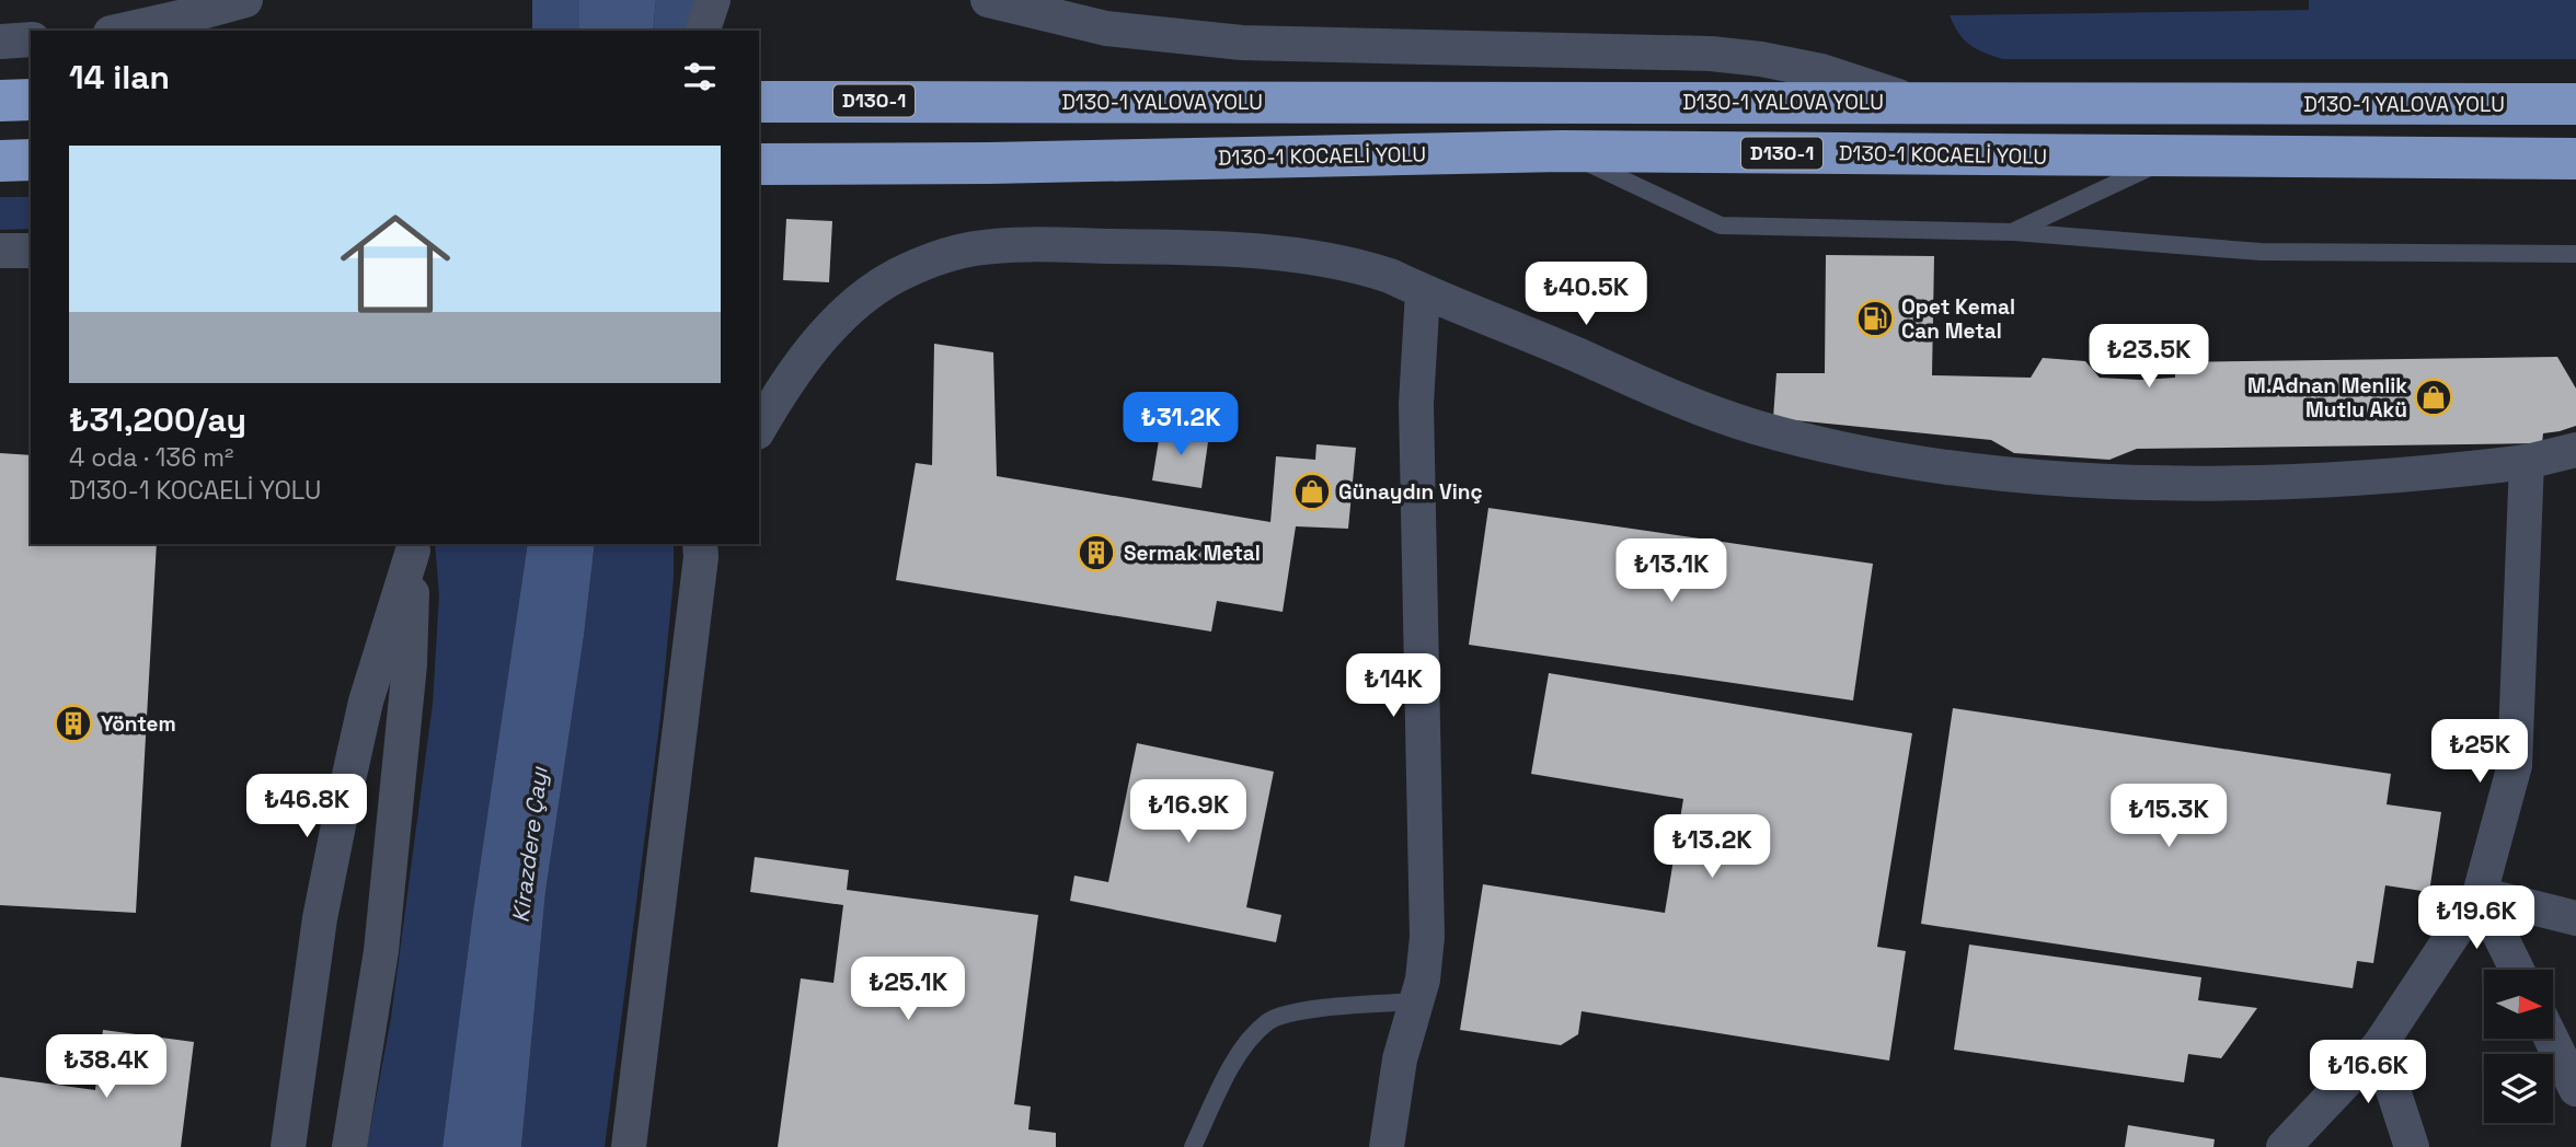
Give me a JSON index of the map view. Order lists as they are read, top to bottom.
{
  "streets": {
    "highway": ["D130-1", "D130-1 YALOVA YOLU", "D130-1 KOCAELİ YOLU"]
  },
  "water": ["Kirazdere Çayı"],
  "places": {
    "fuel station": ["Opet Kemal Can Metal"],
    "shop": ["M.Adnan Menlik Mutlu Akü", "Günaydın Vinç"],
    "building": ["Sermak Metal", "Yöntem"]
  },
  "north": "right",
  "page": {
    "heading": "14 ilan",
    "list": [
      {
        "name": "₺31,200/ay",
        "note": "4 oda · 136 m² · D130-1 KOCAELİ YOLU"
      }
    ],
    "price": [
      "₺40.5K",
      "₺23.5K",
      "₺31.2K",
      "₺13.1K",
      "₺14K",
      "₺25K",
      "₺46.8K",
      "₺16.9K",
      "₺15.3K",
      "₺13.2K",
      "₺19.6K",
      "₺25.1K",
      "₺38.4K",
      "₺16.6K"
    ]
  }
}
